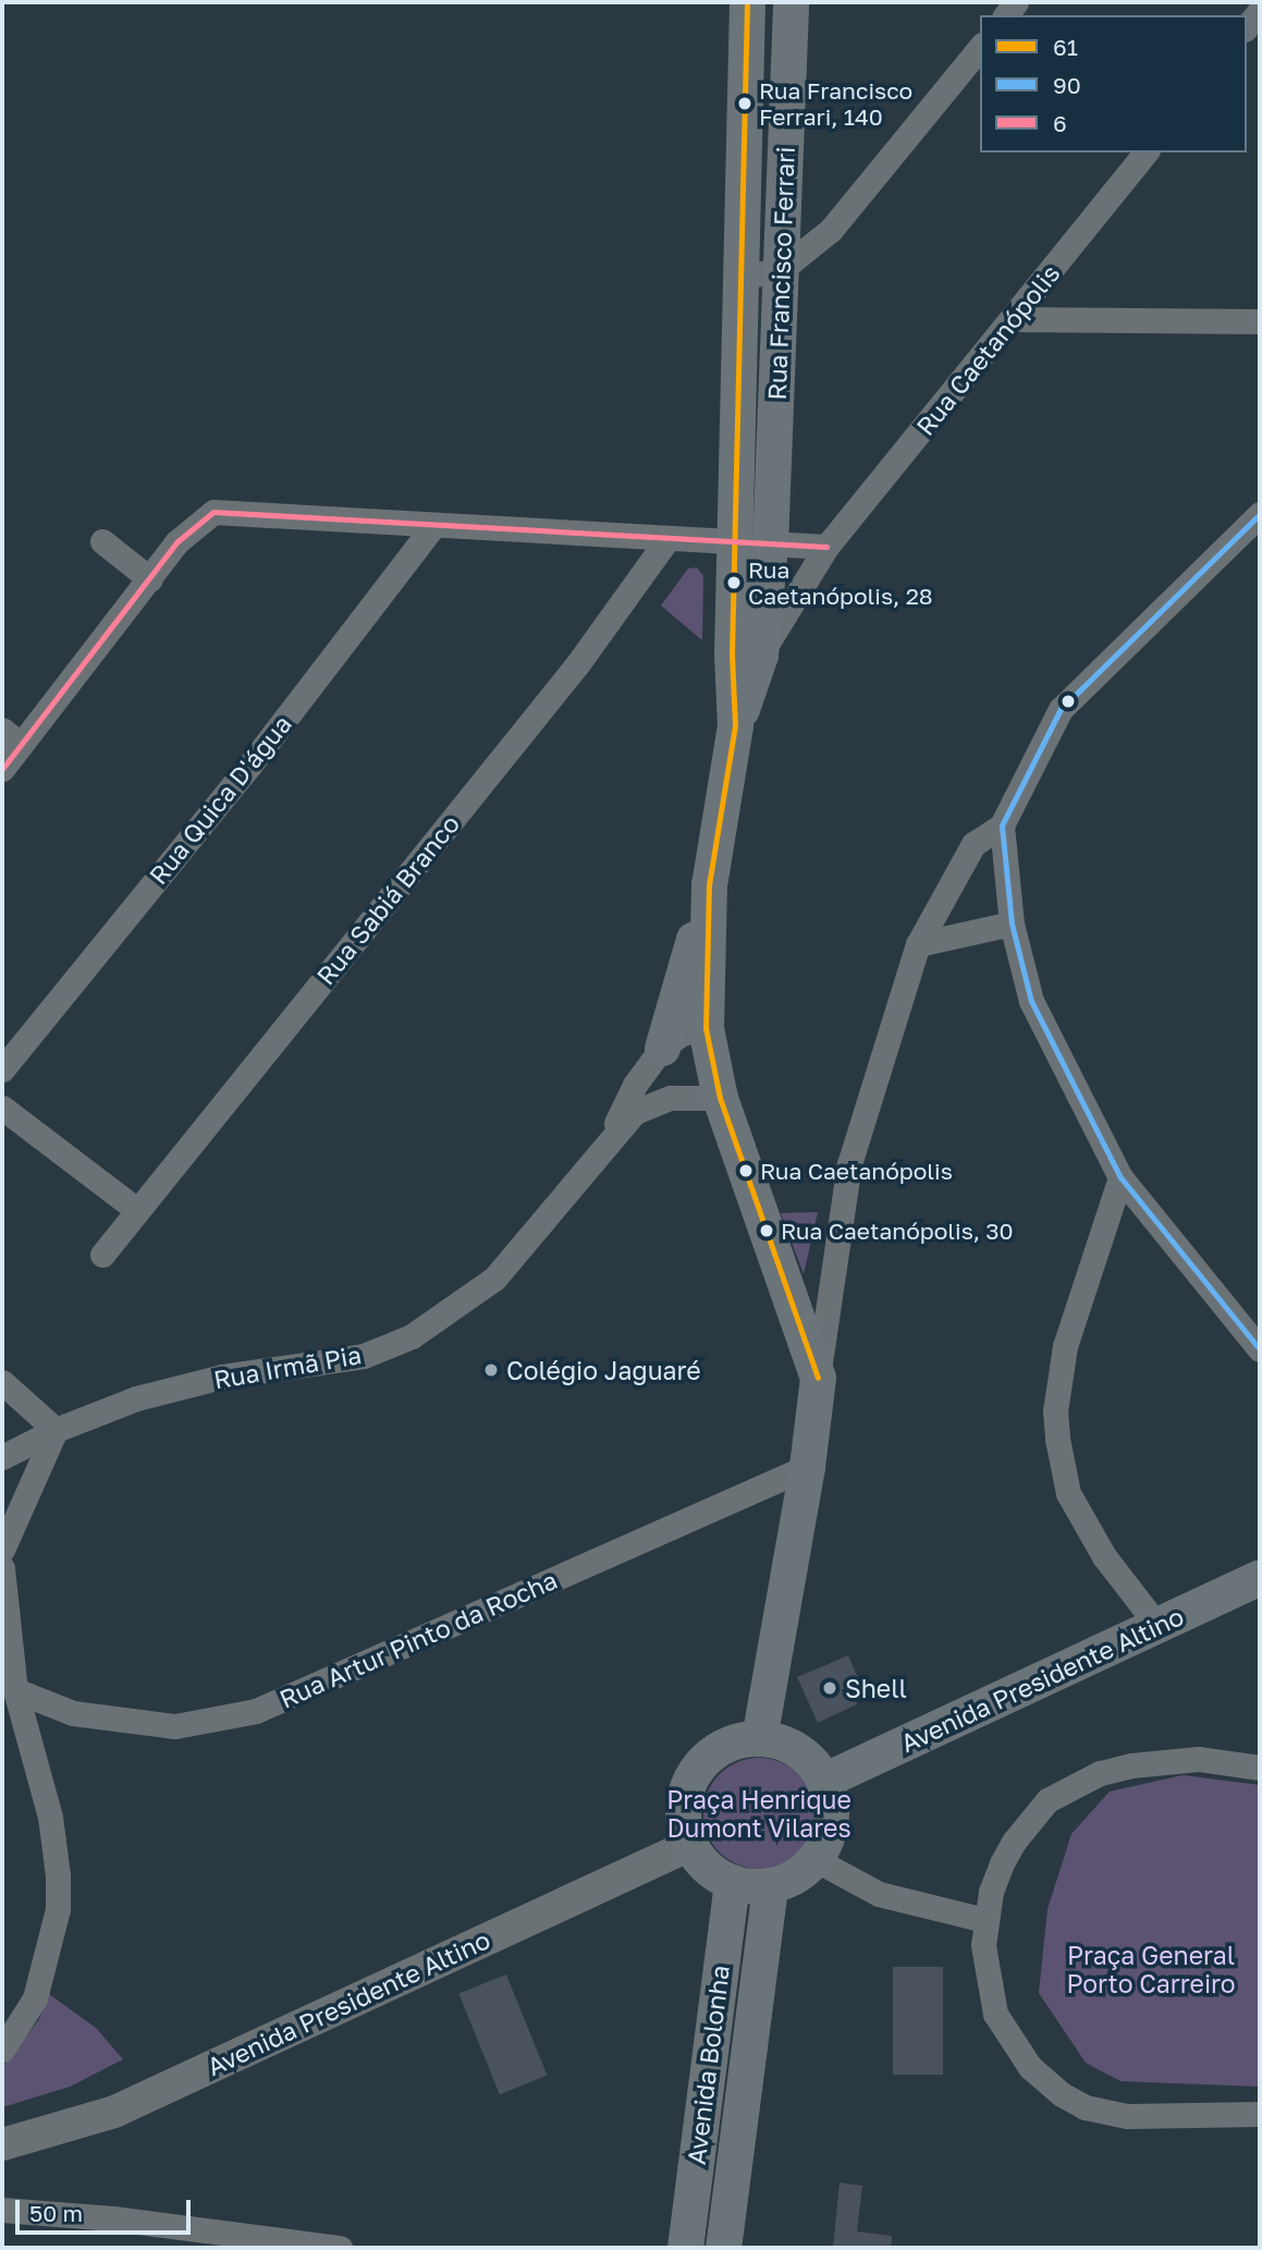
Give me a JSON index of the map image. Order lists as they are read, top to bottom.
{
  "streets": {
    "main road": [
      "Rua Francisco Ferrari",
      "Rua Caetanópolis",
      "Avenida Presidente Altino",
      "Avenida Bolonha"
    ],
    "street": [
      "Rua Quica D'água",
      "Rua Sabiá Branco",
      "Rua Irmã Pia",
      "Rua Artur Pinto da Rocha"
    ]
  },
  "crossings": [
    ["Rua Francisco Ferrari", "Rua Caetanópolis"],
    ["Rua Caetanópolis", "Rua Irmã Pia"],
    ["Avenida Presidente Altino", "Avenida Bolonha"]
  ],
  "parks": ["Praça Henrique Dumont Vilares", "Praça General Porto Carreiro"],
  "places": [
    "Rua Francisco Ferrari, 140",
    "Rua Caetanópolis, 28",
    "Rua Caetanópolis",
    "Rua Caetanópolis, 30",
    "Colégio Jaguaré",
    "Shell"
  ],
  "lines": ["transit line 61", "transit line 6", "transit line 90"],
  "legend": ["61", "90", "6"],
  "scale_bar": "50 m"
}
